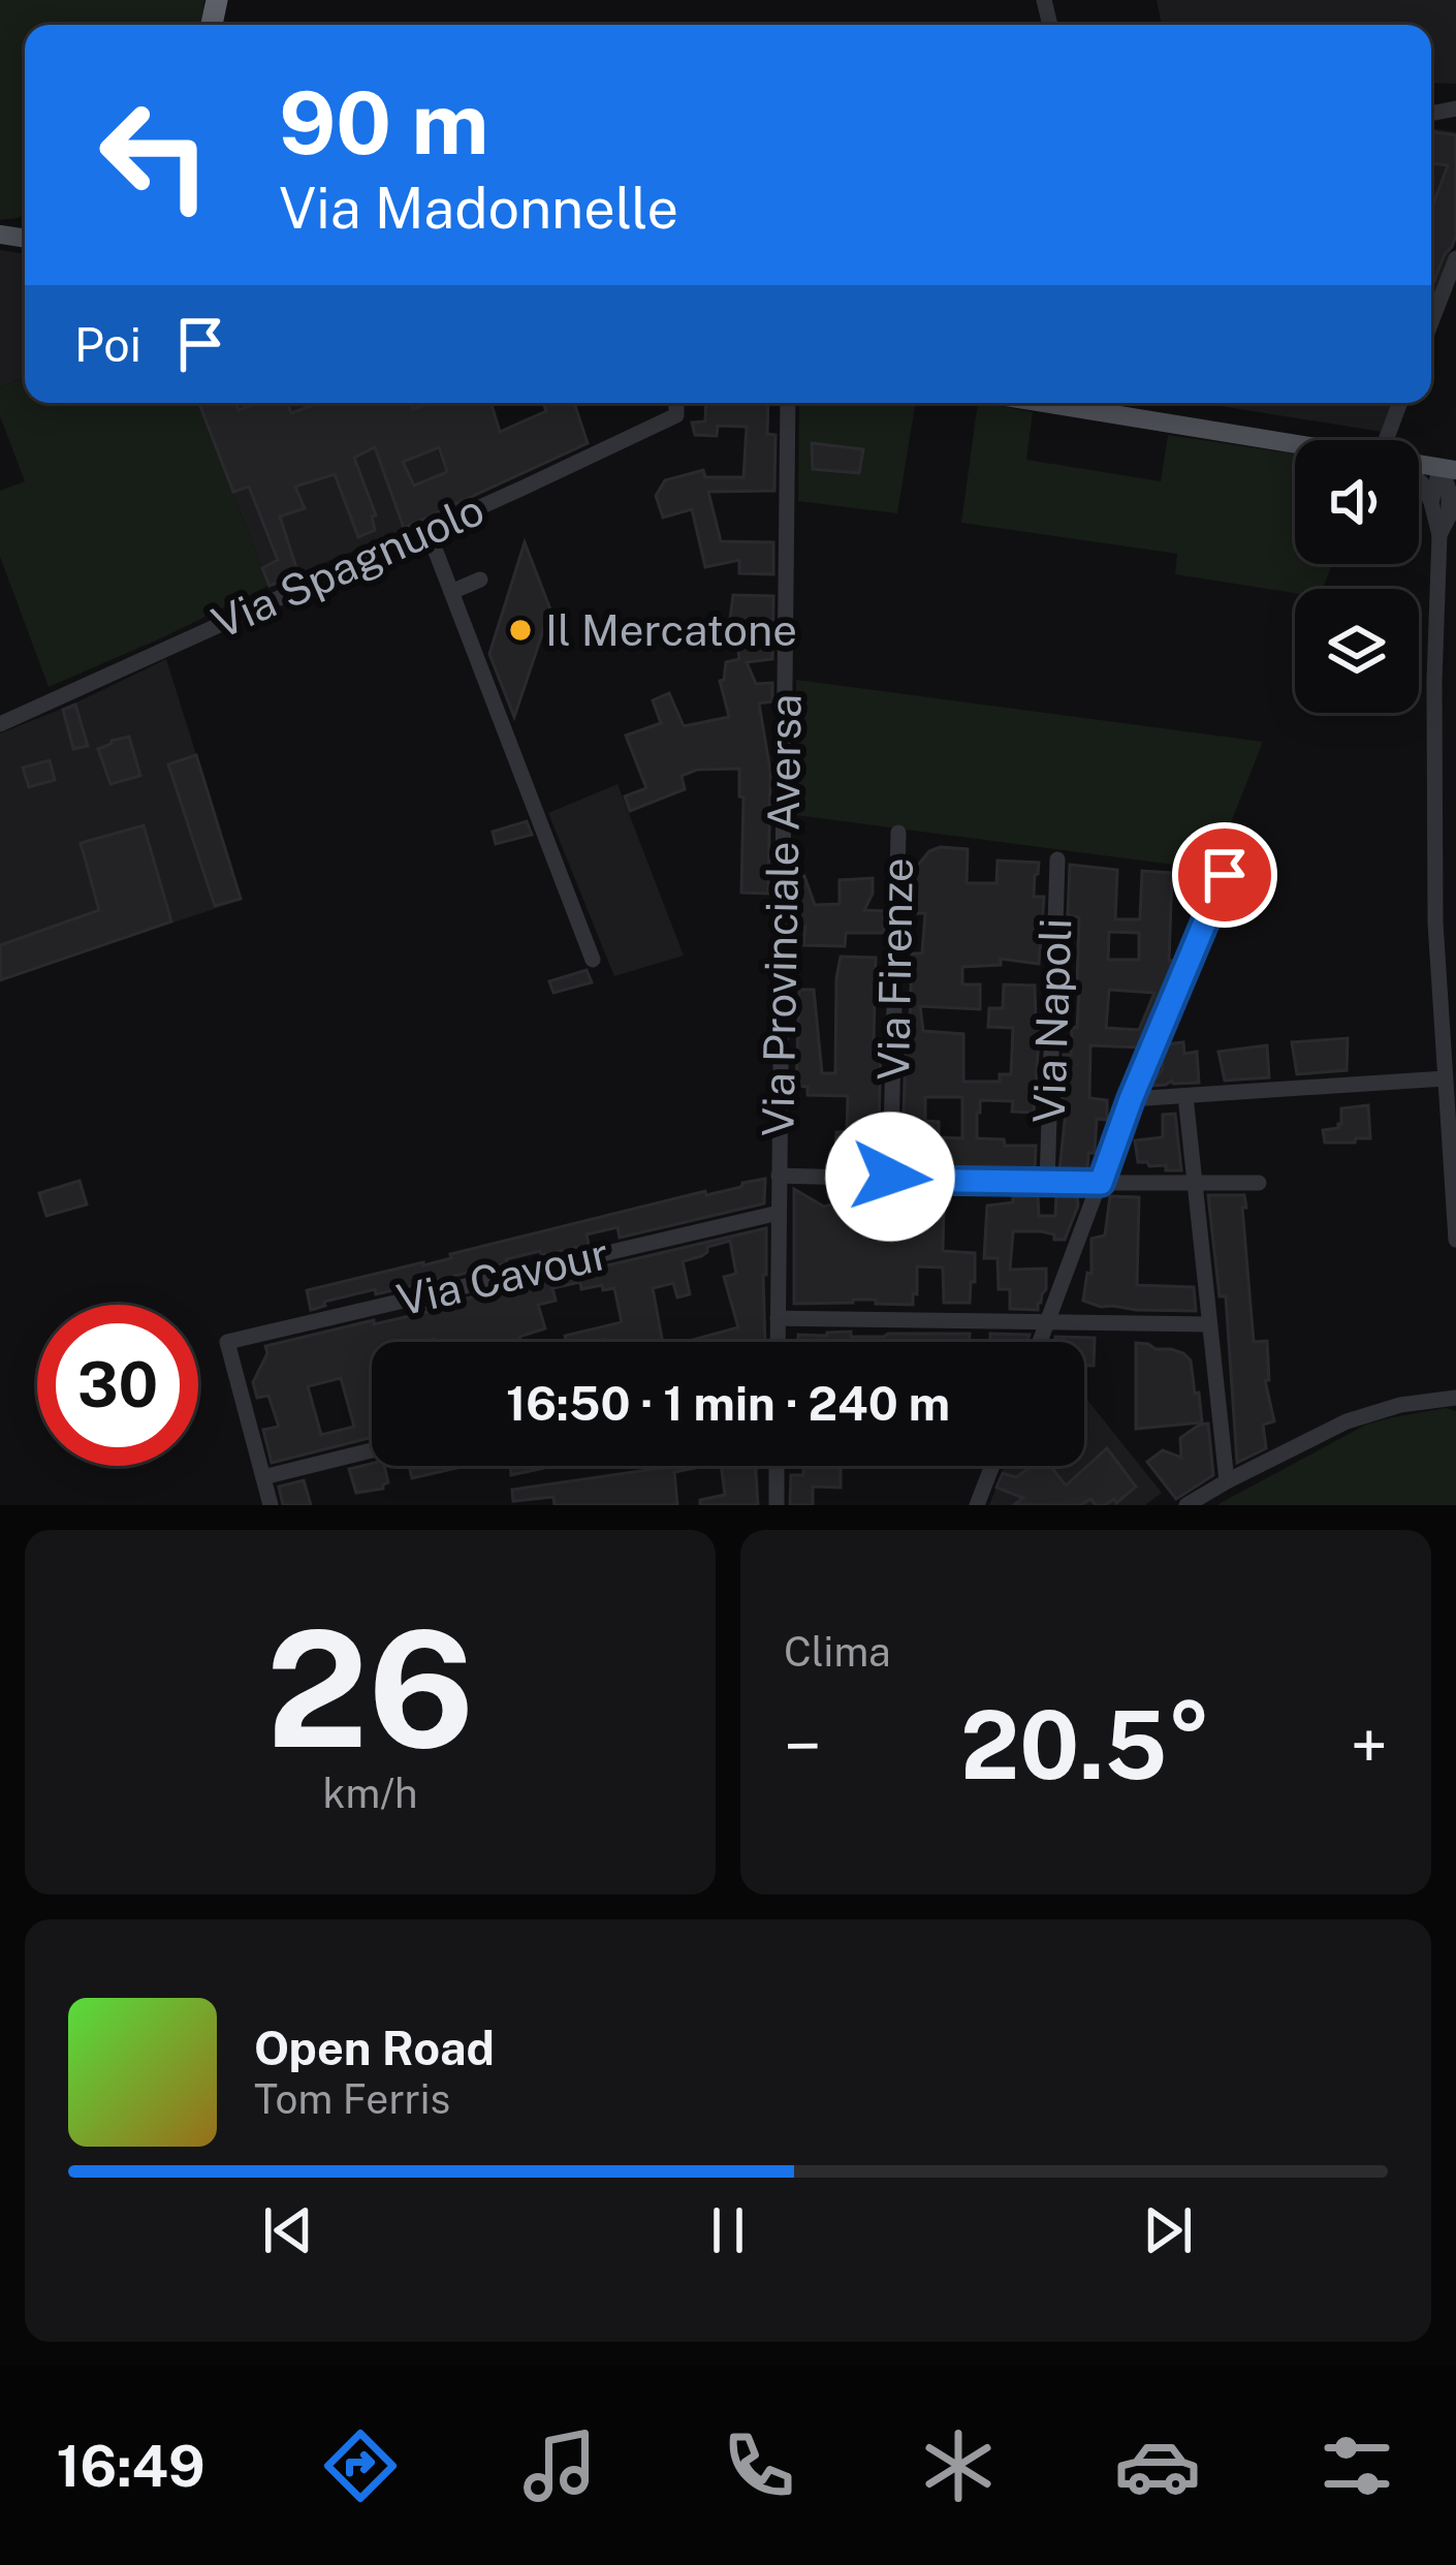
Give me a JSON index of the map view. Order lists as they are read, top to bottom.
{
  "streets": {
    "street": [
      "Via Spagnuolo",
      "Via Provinciale Aversa",
      "Via Firenze",
      "Via Napoli",
      "Via Cavour"
    ]
  },
  "crossings": [
    ["Via Provinciale Aversa", "Via Cavour"]
  ],
  "places": ["Il Mercatone"],
  "page": {
    "turn": ["90 m", "Via Madonnelle"],
    "then": "Poi",
    "limit": "30",
    "trip": "16:50 · 1 min · 240 m",
    "tile": [
      ["26", "km/h"],
      "Clima"
    ],
    "heat": ["−", "20.5°", "+"],
    "song": ["Open Road", "Tom Ferris"],
    "tabs": "16:49"
  }
}
